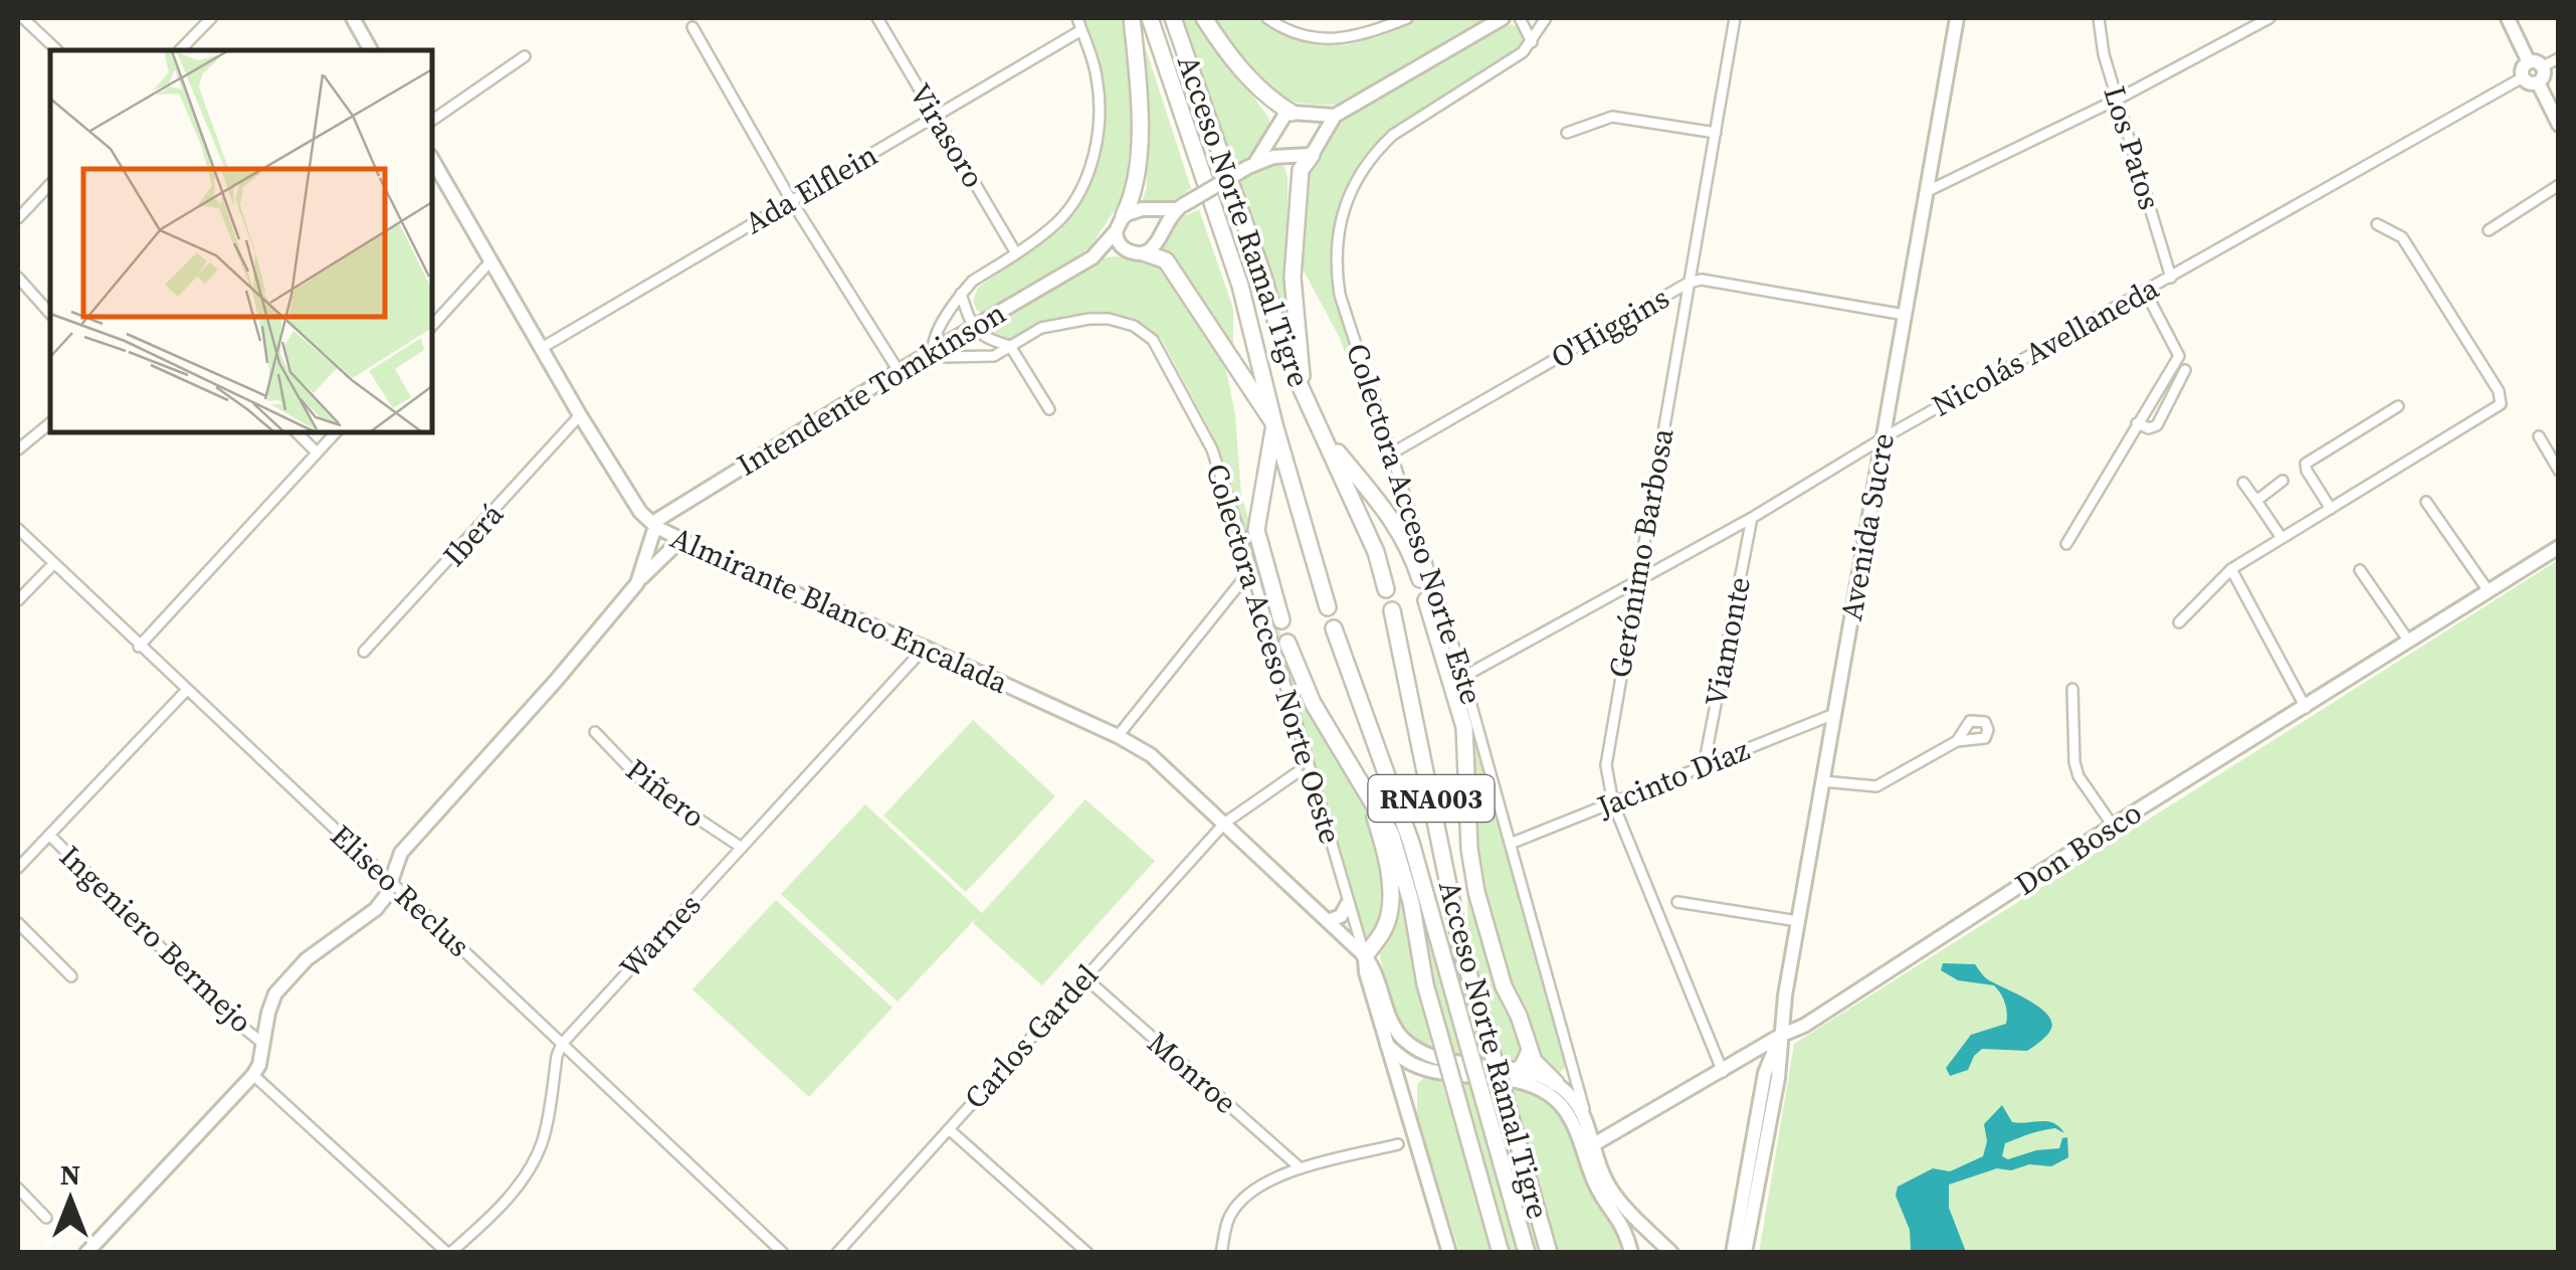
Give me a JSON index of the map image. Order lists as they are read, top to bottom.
{
  "streets": {
    "highway": ["Acceso Norte Ramal Tigre", "RNA003"],
    "street": [
      "Virasoro",
      "Los Patos",
      "Ada Elflein",
      "O'Higgins",
      "Nicolás Avellaneda",
      "Intendente Tomkinson",
      "Colectora Acceso Norte Este",
      "Avenida Sucre",
      "Iberá",
      "Gerónimo Barbosa",
      "Almirante Blanco Encalada",
      "Viamonte",
      "Colectora Acceso Norte Oeste",
      "Jacinto Díaz",
      "Piñero",
      "Don Bosco",
      "Eliseo Reclus",
      "Warnes",
      "Ingeniero Bermejo",
      "Carlos Gardel",
      "Monroe"
    ]
  },
  "crossings": [
    ["Virasoro", "Ada Elflein"],
    ["Los Patos", "Nicolás Avellaneda"],
    ["Ada Elflein", "Almirante Blanco Encalada"],
    ["O'Higgins", "Colectora Acceso Norte Este"],
    ["O'Higgins", "Avenida Sucre"],
    ["O'Higgins", "Gerónimo Barbosa"],
    ["Nicolás Avellaneda", "Colectora Acceso Norte Este"],
    ["Nicolás Avellaneda", "Avenida Sucre"],
    ["Nicolás Avellaneda", "Gerónimo Barbosa"],
    ["Nicolás Avellaneda", "Viamonte"],
    ["Intendente Tomkinson", "Almirante Blanco Encalada"],
    ["Intendente Tomkinson", "Colectora Acceso Norte Oeste"],
    ["Colectora Acceso Norte Este", "Jacinto Díaz"],
    ["Avenida Sucre", "Jacinto Díaz"],
    ["Avenida Sucre", "Don Bosco"],
    ["Iberá", "Almirante Blanco Encalada"],
    ["Gerónimo Barbosa", "Jacinto Díaz"],
    ["Gerónimo Barbosa", "Don Bosco"],
    ["Almirante Blanco Encalada", "Colectora Acceso Norte Oeste"],
    ["Almirante Blanco Encalada", "Warnes"],
    ["Almirante Blanco Encalada", "Carlos Gardel"],
    ["Viamonte", "Jacinto Díaz"],
    ["Piñero", "Warnes"],
    ["Eliseo Reclus", "Warnes"],
    ["Warnes", "Ingeniero Bermejo"],
    ["Carlos Gardel", "Monroe"]
  ],
  "north": "top"
}
